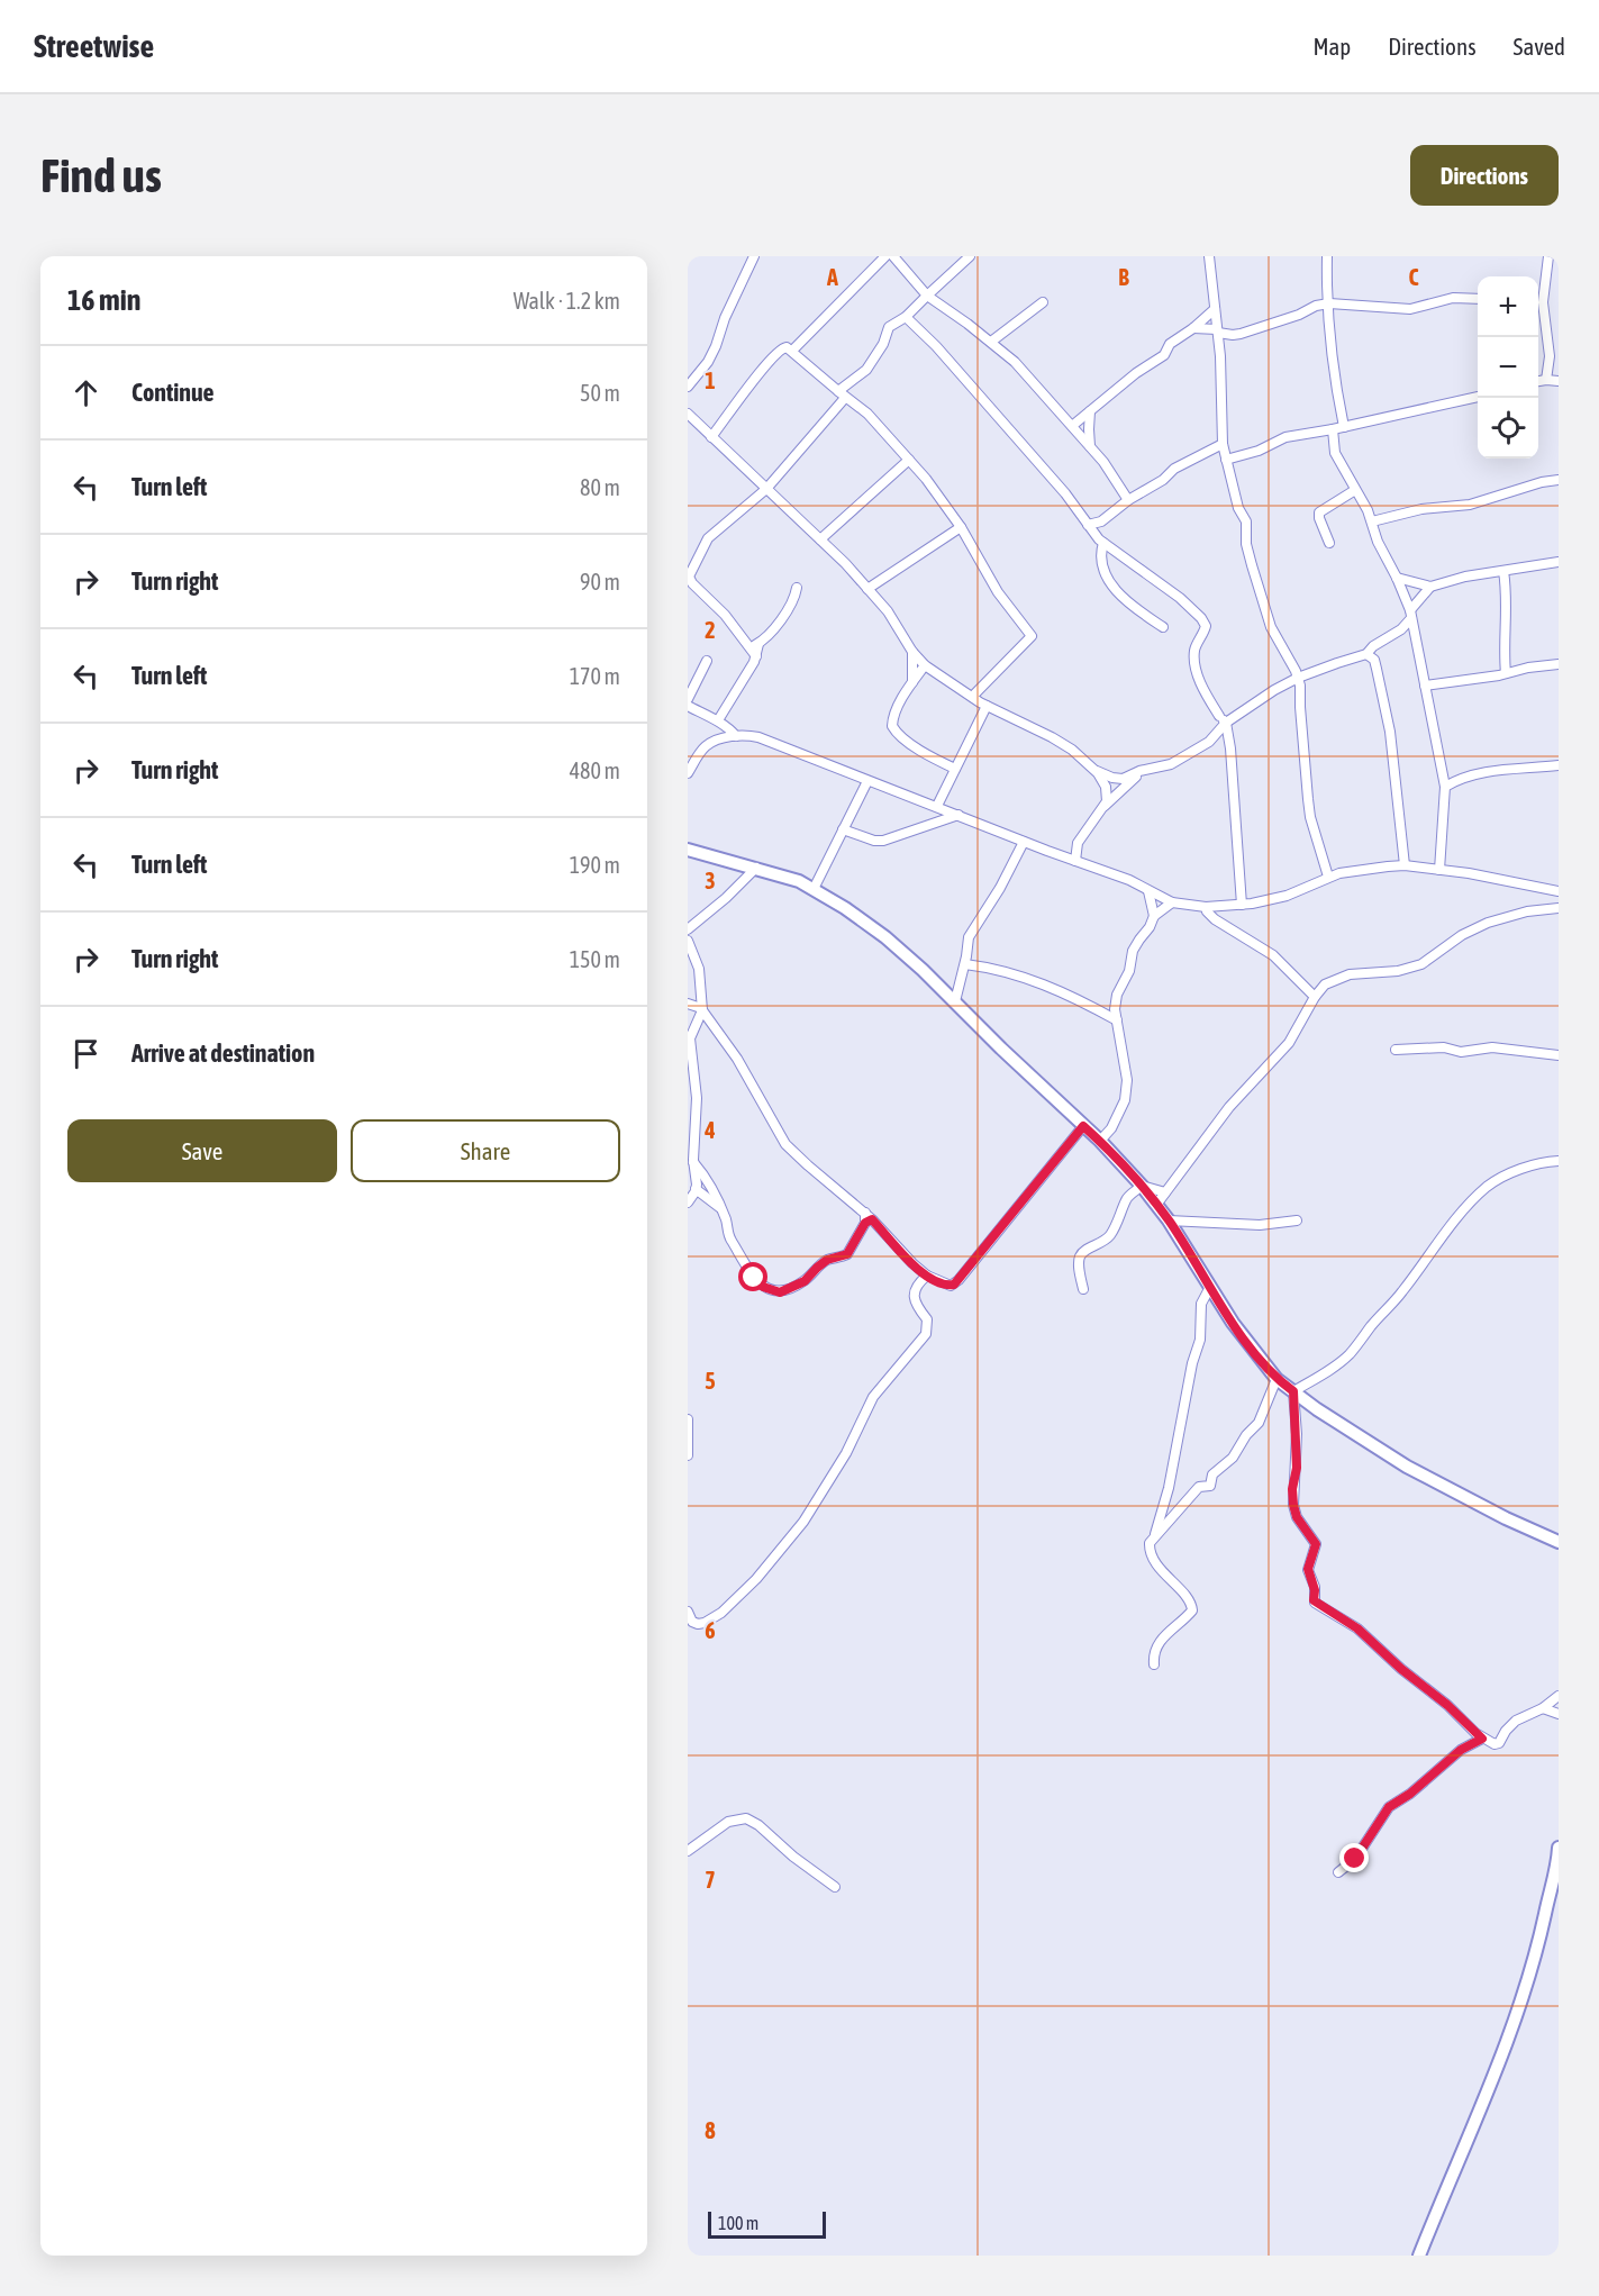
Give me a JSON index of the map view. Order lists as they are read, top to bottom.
{
  "scale_bar": "100 m",
  "page": {
    "header": "Streetwise",
    "nav": ["Map", "Directions", "Saved"],
    "buttons": [
      "Directions",
      ["Save", "Share"]
    ],
    "title": "Find us",
    "heading": ["16 min", "Walk · 1.2 km"],
    "map_buttons": ["+", "−"],
    "list": [
      ["Continue", "50 m"],
      ["Turn left", "80 m"],
      ["Turn right", "90 m"],
      ["Turn left", "170 m"],
      ["Turn right", "480 m"],
      ["Turn left", "190 m"],
      ["Turn right", "150 m"],
      "Arrive at destination"
    ],
    "scale": "100 m"
  },
  "grid": {
    "columns": ["A", "B", "C"],
    "rows": [
      "1",
      "2",
      "3",
      "4",
      "5",
      "6",
      "7",
      "8"
    ]
  }
}
